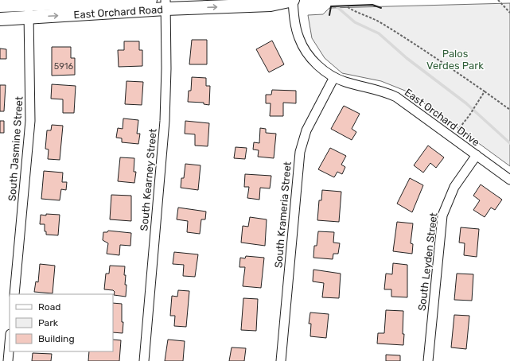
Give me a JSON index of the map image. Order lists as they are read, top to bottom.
{
  "streets": {
    "main road": ["East Orchard Road"],
    "street": [
      "East Orchard Drive",
      "South Jasmine Street",
      "South Kearney Street",
      "South Krameria Street",
      "South Leyden Street"
    ]
  },
  "crossings": [
    ["East Orchard Road", "East Orchard Drive"],
    ["East Orchard Road", "South Jasmine Street"],
    ["East Orchard Road", "South Kearney Street"],
    ["East Orchard Drive", "South Krameria Street"],
    ["East Orchard Drive", "South Leyden Street"]
  ],
  "parks": ["Palos Verdes Park"],
  "house_numbers": ["5916"],
  "legend": ["Road", "Park", "Building"]
}
